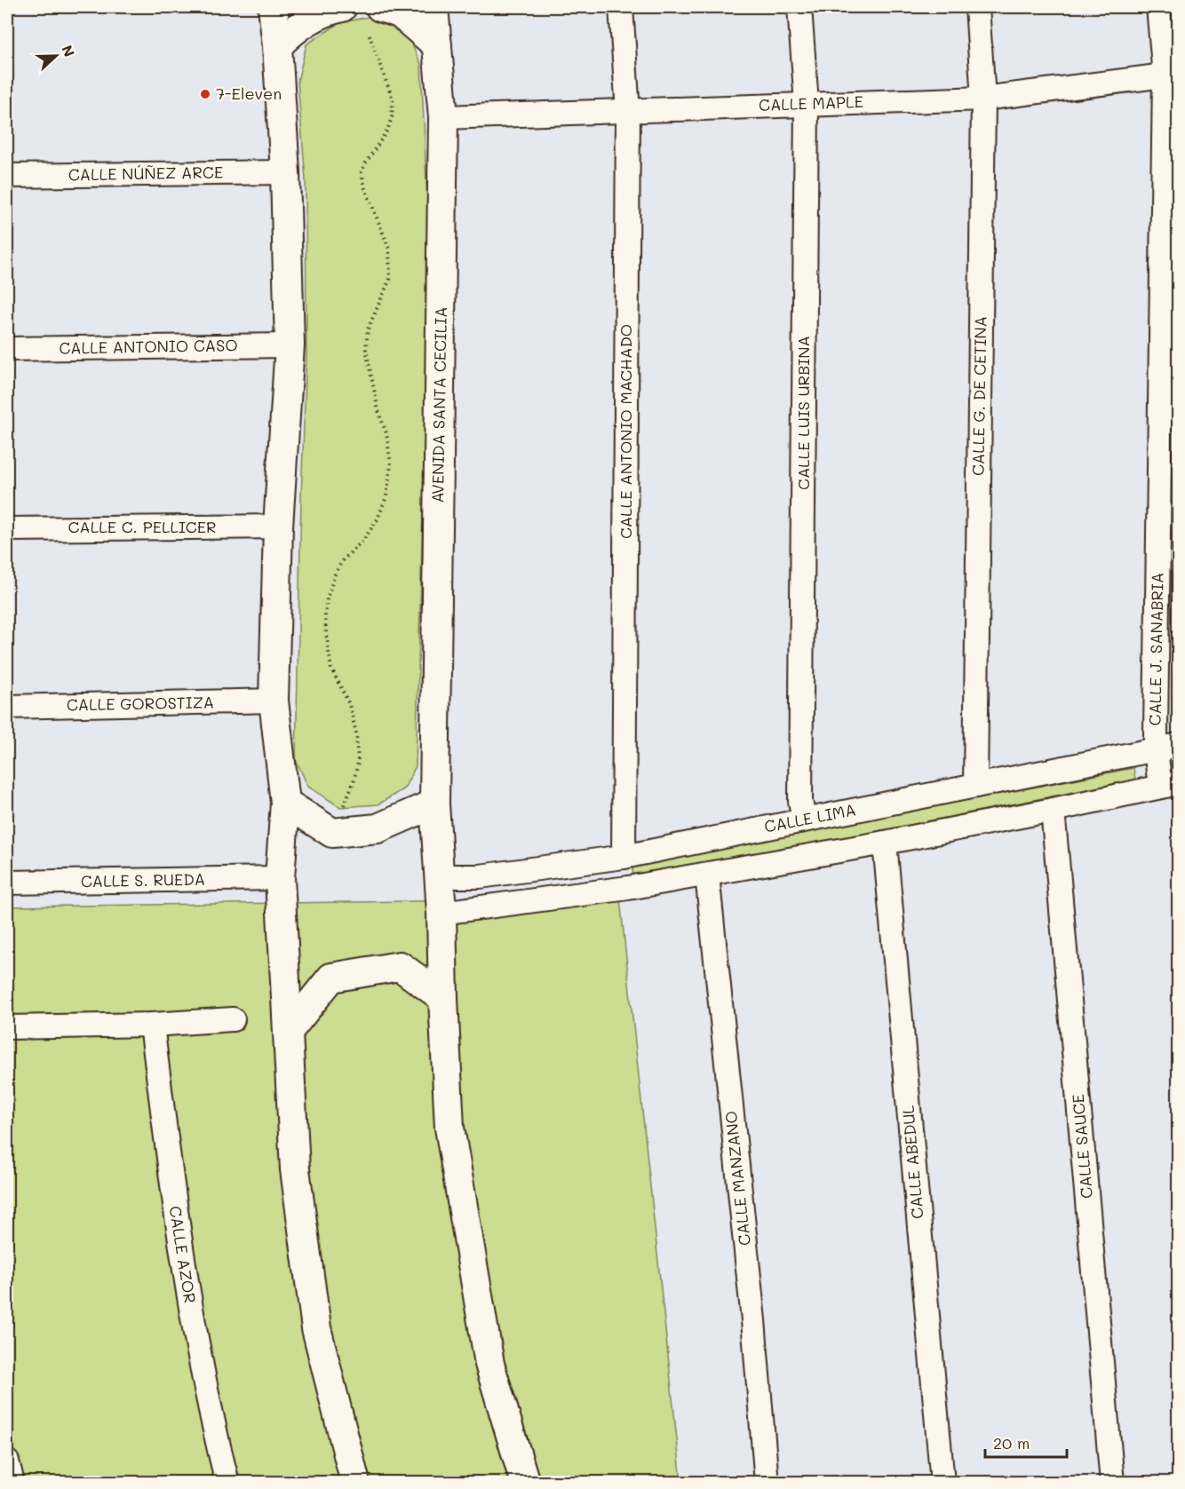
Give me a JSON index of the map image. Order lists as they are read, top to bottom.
{
  "streets": {
    "street": [
      "CALLE MAPLE",
      "CALLE NÚÑEZ ARCE",
      "CALLE ANTONIO CASO",
      "CALLE G. DE CETINA",
      "AVENIDA SANTA CECILIA",
      "CALLE LUIS URBINA",
      "CALLE ANTONIO MACHADO",
      "CALLE C. PELLICER",
      "CALLE J. SANABRIA",
      "CALLE GOROSTIZA",
      "CALLE LIMA",
      "CALLE S. RUEDA",
      "CALLE SAUCE",
      "CALLE ABEDUL",
      "CALLE MANZANO",
      "CALLE AZOR"
    ]
  },
  "crossings": [
    ["CALLE MAPLE", "CALLE G. DE CETINA"],
    ["CALLE MAPLE", "AVENIDA SANTA CECILIA"],
    ["CALLE MAPLE", "CALLE LUIS URBINA"],
    ["CALLE MAPLE", "CALLE ANTONIO MACHADO"],
    ["CALLE MAPLE", "CALLE J. SANABRIA"],
    ["CALLE G. DE CETINA", "CALLE LIMA"],
    ["AVENIDA SANTA CECILIA", "CALLE LIMA"],
    ["CALLE LUIS URBINA", "CALLE LIMA"],
    ["CALLE ANTONIO MACHADO", "CALLE LIMA"],
    ["CALLE J. SANABRIA", "CALLE LIMA"]
  ],
  "places": ["7-Eleven"],
  "scale_bar": "20 m",
  "north": "right"
}
